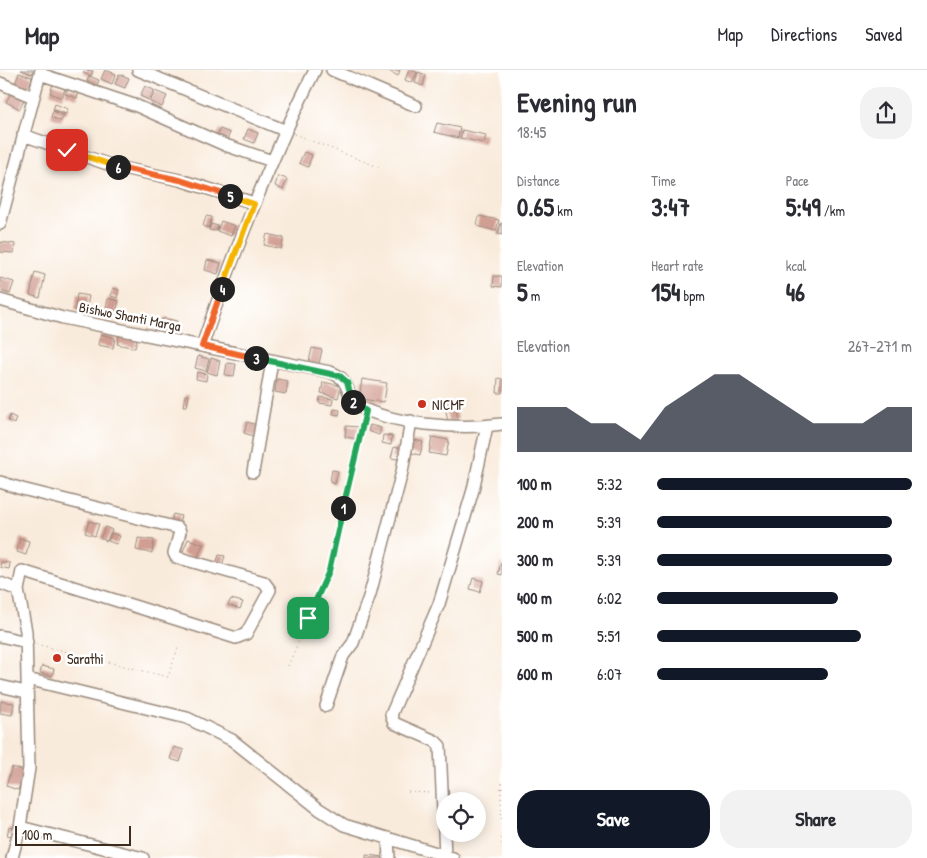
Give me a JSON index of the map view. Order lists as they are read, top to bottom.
{
  "streets": {
    "street": ["Bishwo Shanti Marga"]
  },
  "places": ["NICMF", "Sarathi"],
  "scale_bar": "100 m",
  "page": {
    "header": "Map",
    "nav": ["Map", "Directions", "Saved"],
    "heading": ["Evening run", "18:45"],
    "pins": [
      "6",
      "5",
      "4",
      "3",
      "2",
      "1"
    ],
    "stats": [
      ["Distance", "0.65 km"],
      ["Time", "3:47"],
      ["Pace", "5:49 /km"],
      ["Elevation", "5 m"],
      ["Heart rate", "154 bpm"],
      ["kcal", "46"]
    ],
    "chart": ["Elevation", "267–271 m"],
    "list": [
      {
        "name": "100 m",
        "note": "5:32"
      },
      {
        "name": "200 m",
        "note": "5:39"
      },
      {
        "name": "300 m",
        "note": "5:39"
      },
      {
        "name": "400 m",
        "note": "6:02"
      },
      {
        "name": "500 m",
        "note": "5:51"
      },
      {
        "name": "600 m",
        "note": "6:07"
      }
    ],
    "buttons": ["Save", "Share"],
    "scale": "100 m"
  }
}
